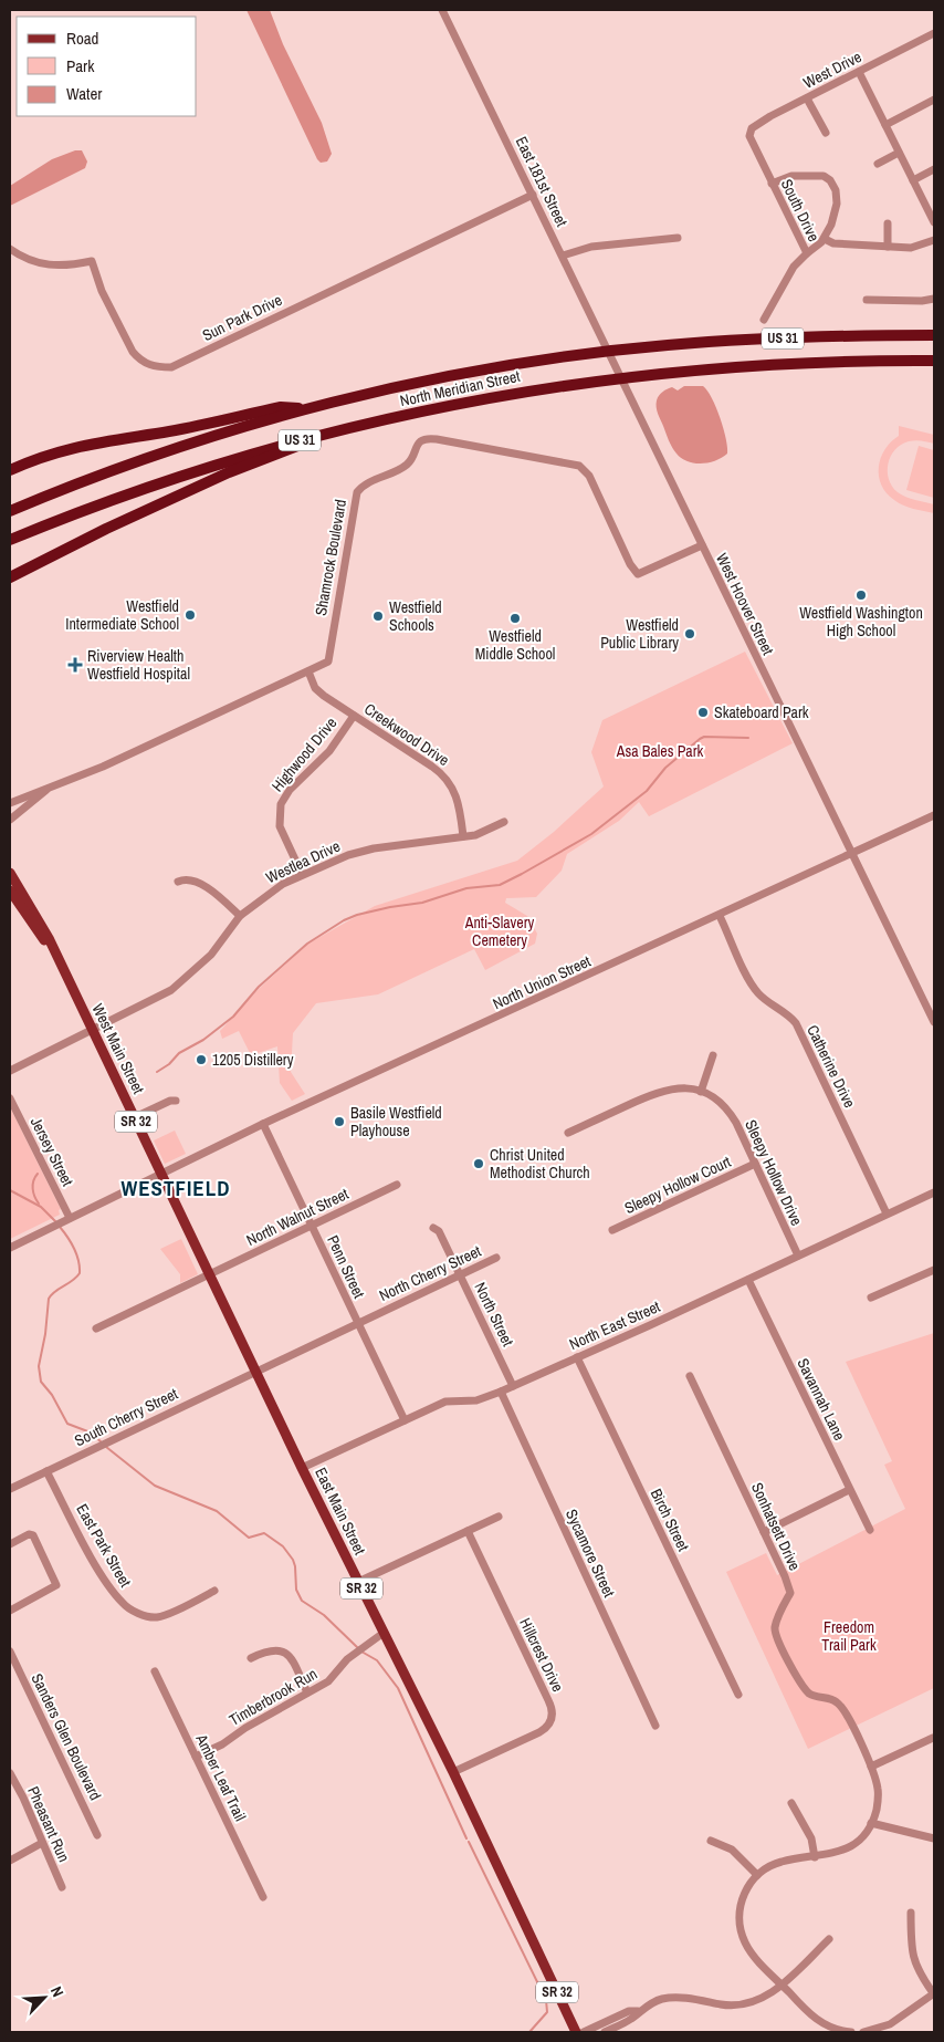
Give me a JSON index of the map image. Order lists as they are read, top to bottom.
{
  "streets": {
    "highway": ["US 31", "North Meridian Street"],
    "main road": ["West Main Street", "SR 32", "East Main Street"],
    "street": [
      "West Drive",
      "East 181st Street",
      "South Drive",
      "Sun Park Drive",
      "Shamrock Boulevard",
      "West Hoover Street",
      "Creekwood Drive",
      "Highwood Drive",
      "Westlea Drive",
      "North Union Street",
      "Catherine Drive",
      "Jersey Street",
      "Sleepy Hollow Drive",
      "Sleepy Hollow Court",
      "North Walnut Street",
      "Penn Street",
      "North Cherry Street",
      "North Street",
      "North East Street",
      "Savannah Lane",
      "South Cherry Street",
      "Birch Street",
      "Sonhatsett Drive",
      "East Park Street",
      "Sycamore Street",
      "Hillcrest Drive",
      "Timberbrook Run",
      "Sanders Glen Boulevard",
      "Amber Leaf Trail",
      "Pheasant Run"
    ]
  },
  "crossings": [
    ["West Drive", "South Drive"],
    ["East 181st Street", "Sun Park Drive"],
    ["East 181st Street", "West Hoover Street"],
    ["Shamrock Boulevard", "West Hoover Street"],
    ["Shamrock Boulevard", "Creekwood Drive"],
    ["West Hoover Street", "North Union Street"],
    ["Creekwood Drive", "Highwood Drive"],
    ["Creekwood Drive", "Westlea Drive"],
    ["Highwood Drive", "Westlea Drive"],
    ["Westlea Drive", "West Main Street"],
    ["North Union Street", "West Main Street"],
    ["North Union Street", "Catherine Drive"],
    ["North Union Street", "Jersey Street"],
    ["North Union Street", "Penn Street"],
    ["North Union Street", "East Main Street"],
    ["West Main Street", "East Main Street"],
    ["Catherine Drive", "North East Street"],
    ["Sleepy Hollow Drive", "Sleepy Hollow Court"],
    ["Sleepy Hollow Drive", "North East Street"],
    ["North Walnut Street", "Penn Street"],
    ["North Walnut Street", "East Main Street"],
    ["Penn Street", "North Cherry Street"],
    ["Penn Street", "North East Street"],
    ["North Cherry Street", "North Street"],
    ["North Cherry Street", "South Cherry Street"],
    ["North Cherry Street", "East Main Street"],
    ["North Street", "North East Street"],
    ["North East Street", "Savannah Lane"],
    ["North East Street", "East Main Street"],
    ["North East Street", "Birch Street"],
    ["North East Street", "Sycamore Street"],
    ["South Cherry Street", "East Main Street"],
    ["South Cherry Street", "East Park Street"],
    ["East Main Street", "Hillcrest Drive"],
    ["East Main Street", "Timberbrook Run"],
    ["Timberbrook Run", "Amber Leaf Trail"]
  ],
  "districts": ["WESTFIELD"],
  "parks": ["Asa Bales Park", "Anti-Slavery Cemetery", "Freedom Trail Park"],
  "places": {
    "other": [
      "Westfield Washington High School",
      "Westfield Intermediate School",
      "Westfield Schools",
      "Westfield Middle School",
      "Westfield Public Library",
      "Skateboard Park",
      "1205 Distillery",
      "Basile Westfield Playhouse",
      "Christ United Methodist Church"
    ],
    "health": ["Riverview Health Westfield Hospital"]
  },
  "legend": ["Road", "Park", "Water"],
  "north": "top right"
}
